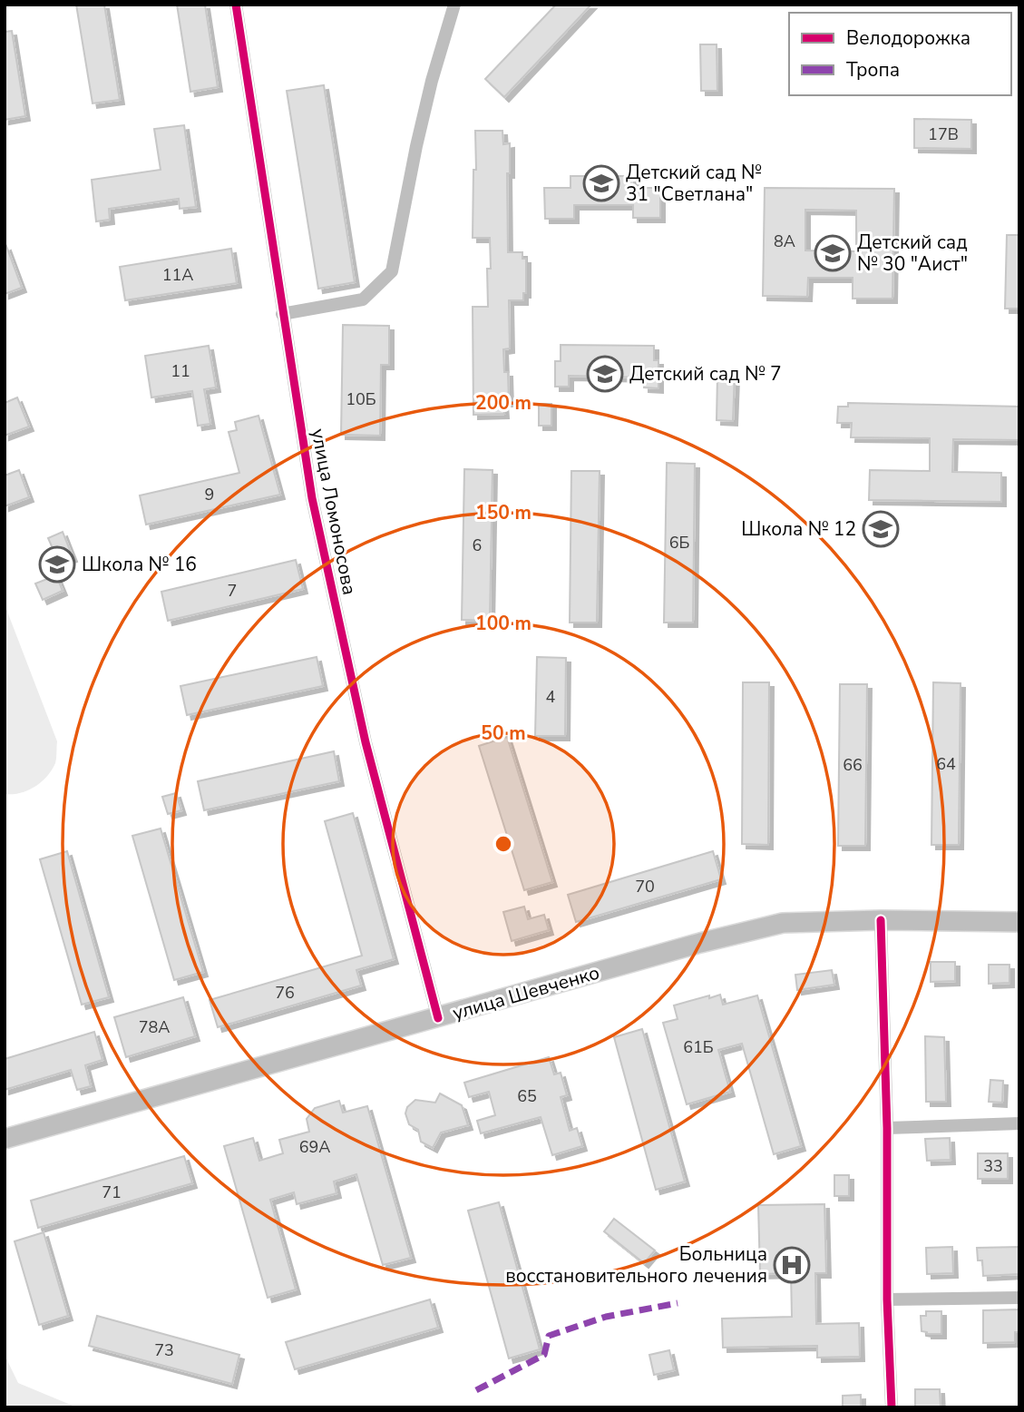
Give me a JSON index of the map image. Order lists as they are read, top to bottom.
{
  "streets": {
    "main road": ["улица Шевченко"],
    "street": ["улица Ломоносова"]
  },
  "crossings": [
    ["улица Ломоносова", "улица Шевченко"]
  ],
  "places": {
    "school or university": [
      "Детский сад № 31 \"Светлана\"",
      "Детский сад № 30 \"Аист\"",
      "Детский сад № 7",
      "Школа № 12",
      "Школа № 16"
    ],
    "hospital": ["Больница восстановительного лечения"]
  },
  "house_numbers": [
    "17В",
    "8А",
    "11А",
    "11",
    "10Б",
    "9",
    "6Б",
    "6",
    "7",
    "4",
    "64",
    "66",
    "70",
    "76",
    "78А",
    "61Б",
    "65",
    "69А",
    "33",
    "71",
    "73"
  ],
  "legend": ["Велодорожка", "Тропа"],
  "rings": [
    "200 m",
    "150 m",
    "100 m",
    "50 m"
  ]
}
